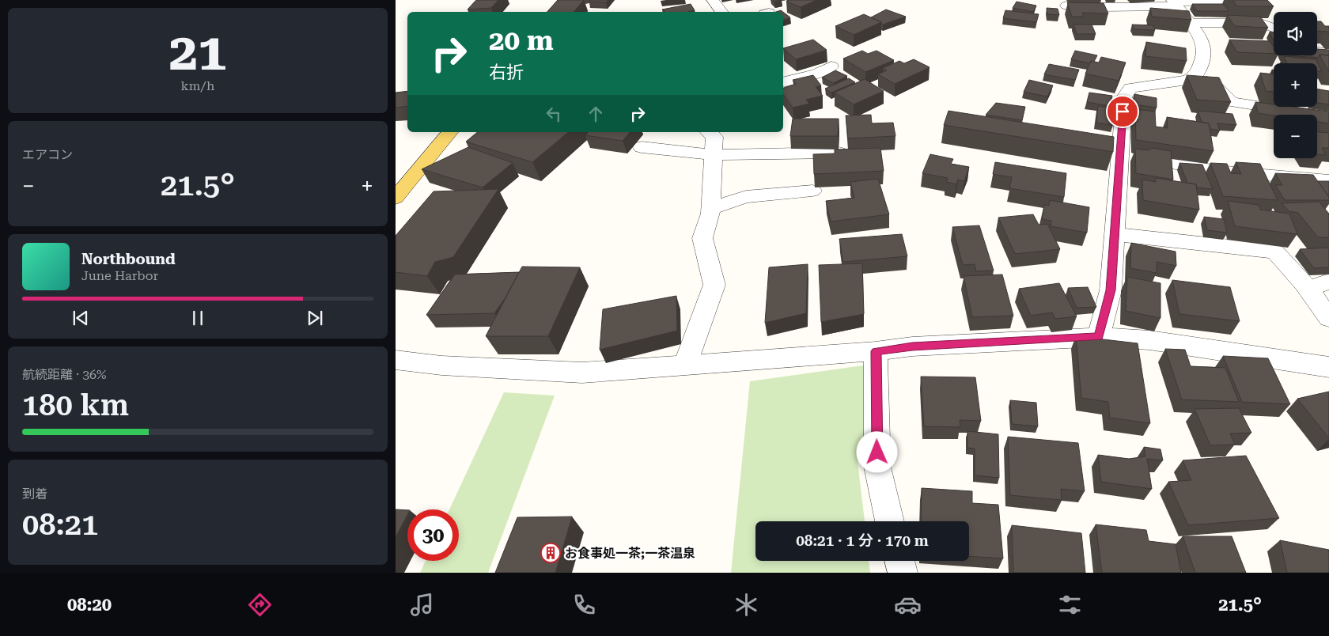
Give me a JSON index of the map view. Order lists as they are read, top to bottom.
{
  "places": {
    "building": ["お食事処一茶;一茶温泉"]
  },
  "page": {
    "tile": [
      ["21", "km/h"],
      "エアコン",
      ["航続距離 · 36%", "180 km"],
      ["到着", "08:21"]
    ],
    "map_buttons": ["+", "−"],
    "turn": ["20 m", "右折"],
    "heat": ["−", "21.5°", "+"],
    "song": ["Northbound", "June Harbor"],
    "limit": "30",
    "trip": "08:21 · 1 分 · 170 m",
    "tabs": ["08:20", "21.5°"]
  }
}
